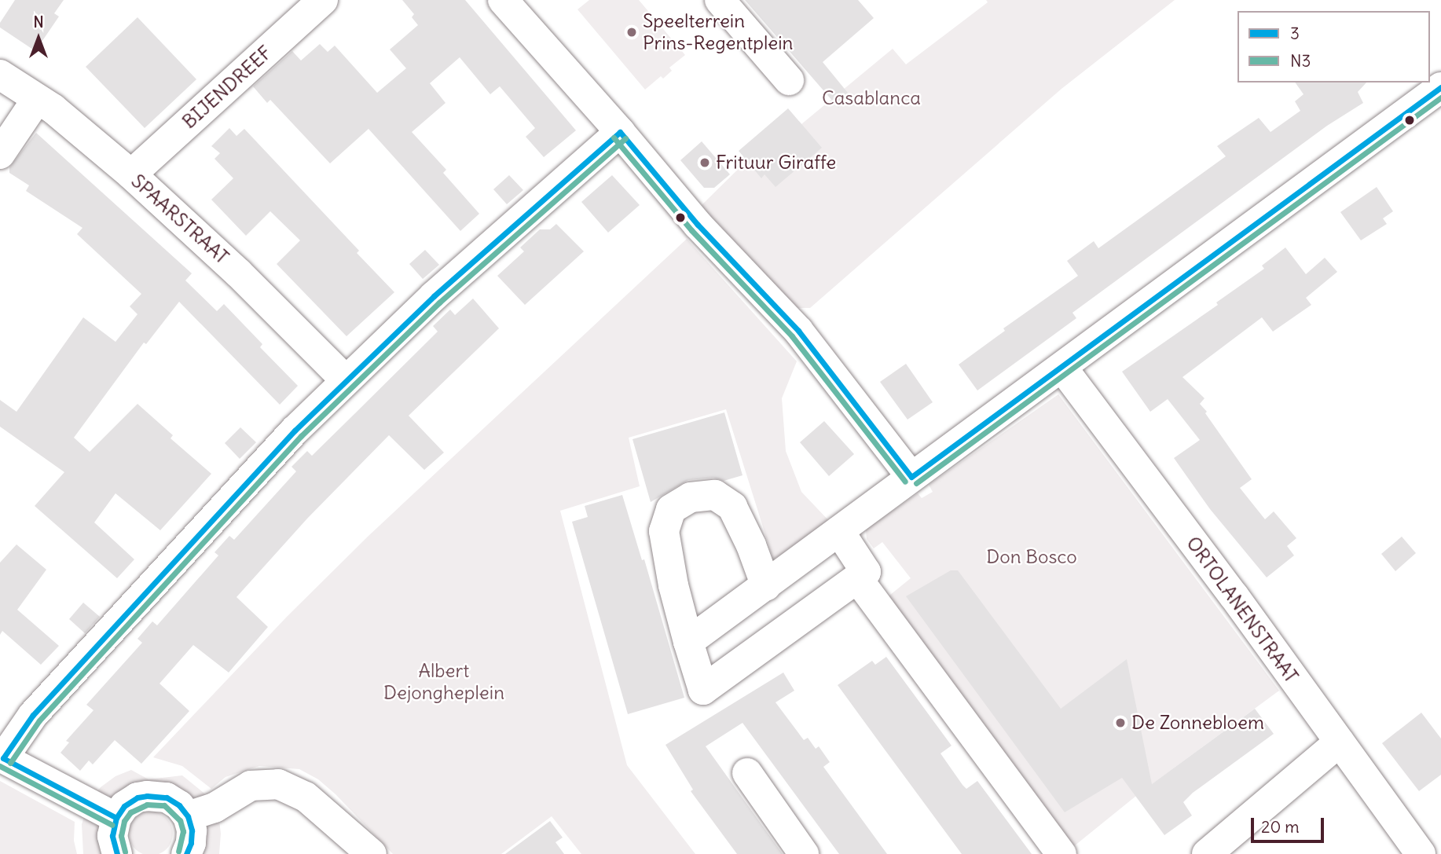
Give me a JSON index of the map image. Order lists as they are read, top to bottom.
{
  "streets": {
    "street": ["BIJENDREEF", "SPAARSTRAAT", "ORTOLANENSTRAAT"]
  },
  "crossings": [
    ["BIJENDREEF", "SPAARSTRAAT"]
  ],
  "parks": ["Casablanca", "Don Bosco", "Albert Dejongheplein"],
  "places": ["Speelterrein Prins-Regentplein", "Frituur Giraffe", "De Zonnebloem"],
  "lines": ["transit line 3", "transit line N3"],
  "legend": ["3", "N3"],
  "scale_bar": "20 m",
  "north": "top"
}
